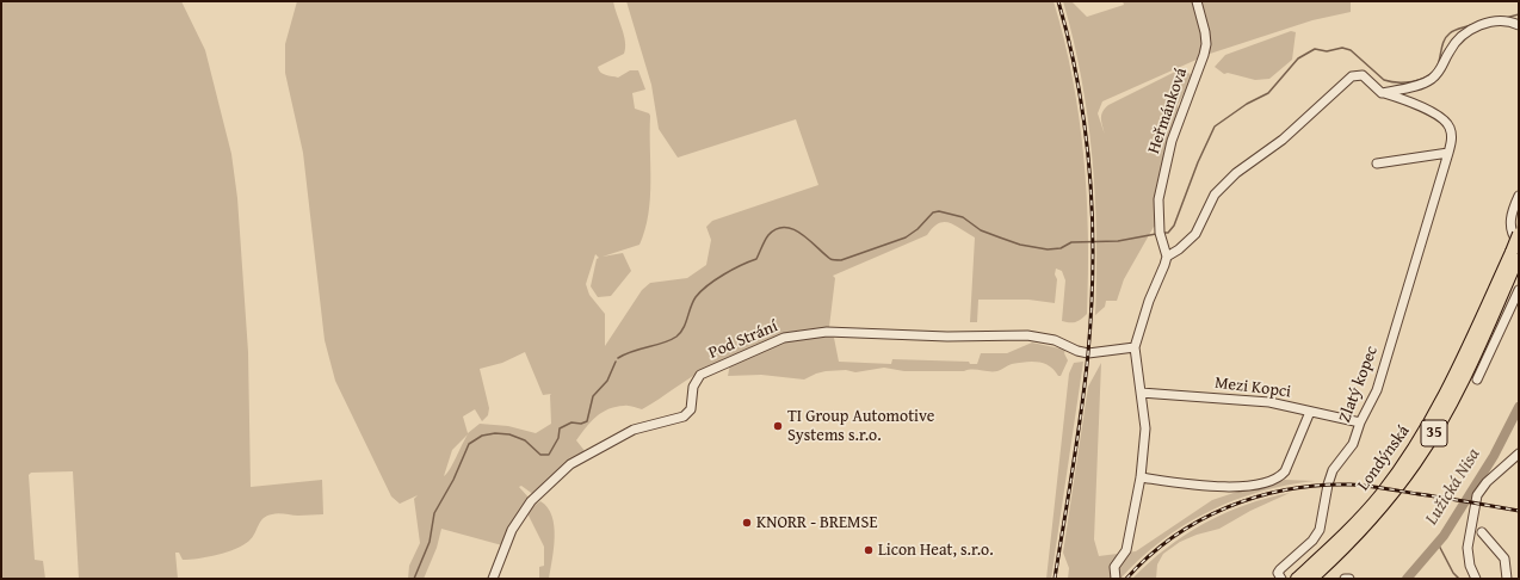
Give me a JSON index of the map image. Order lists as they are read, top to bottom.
{
  "streets": {
    "highway": ["35", "Londýnská"],
    "street": [
      "Heřmánková",
      "Pod Strání",
      "Zlatý kopec",
      "Mezi Kopci"
    ]
  },
  "crossings": [
    ["Heřmánková", "Zlatý kopec"],
    ["Zlatý kopec", "Mezi Kopci"]
  ],
  "water": ["Lužická Nisa"],
  "places": ["TI Group Automotive Systems s.r.o.", "KNORR - BREMSE", "Licon Heat, s.r.o."]
}
